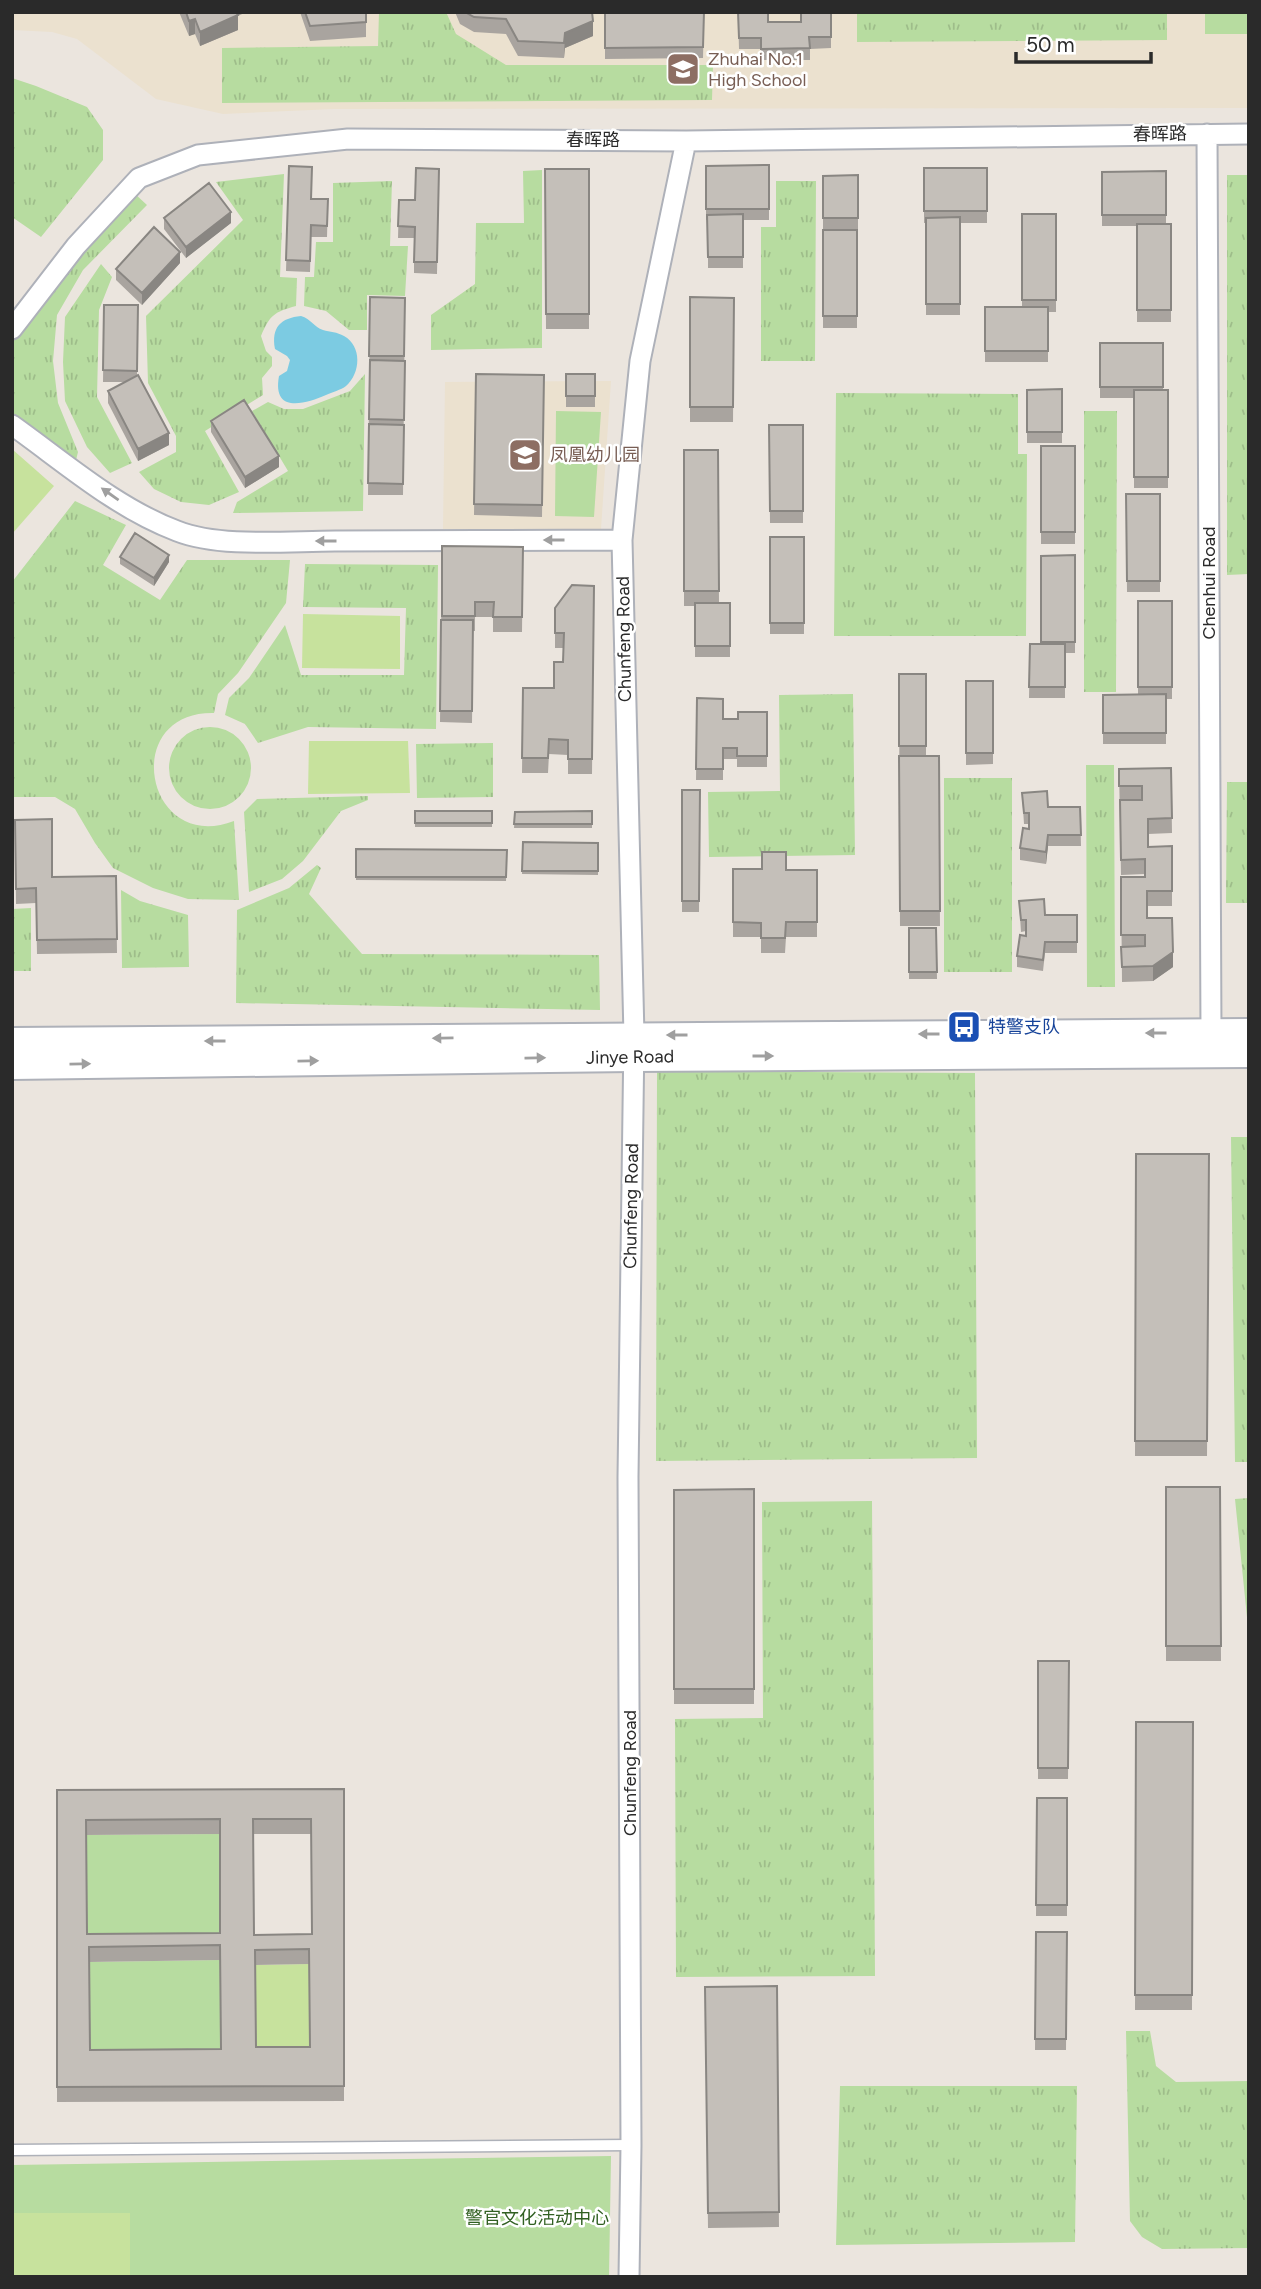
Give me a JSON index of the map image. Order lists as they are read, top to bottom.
{
  "streets": {
    "main road": ["Jinye Road"],
    "street": ["春晖路", "Chenhui Road", "Chunfeng Road"]
  },
  "crossings": [
    ["春晖路", "Chenhui Road"],
    ["春晖路", "Chunfeng Road"],
    ["Chenhui Road", "Jinye Road"],
    ["Chunfeng Road", "Jinye Road"]
  ],
  "parks": ["警官文化活动中心"],
  "places": {
    "school or university": ["Zhuhai No.1 High School", "凤凰幼儿园"],
    "bus stop": ["特警支队"]
  },
  "scale_bar": "50 m"
}
